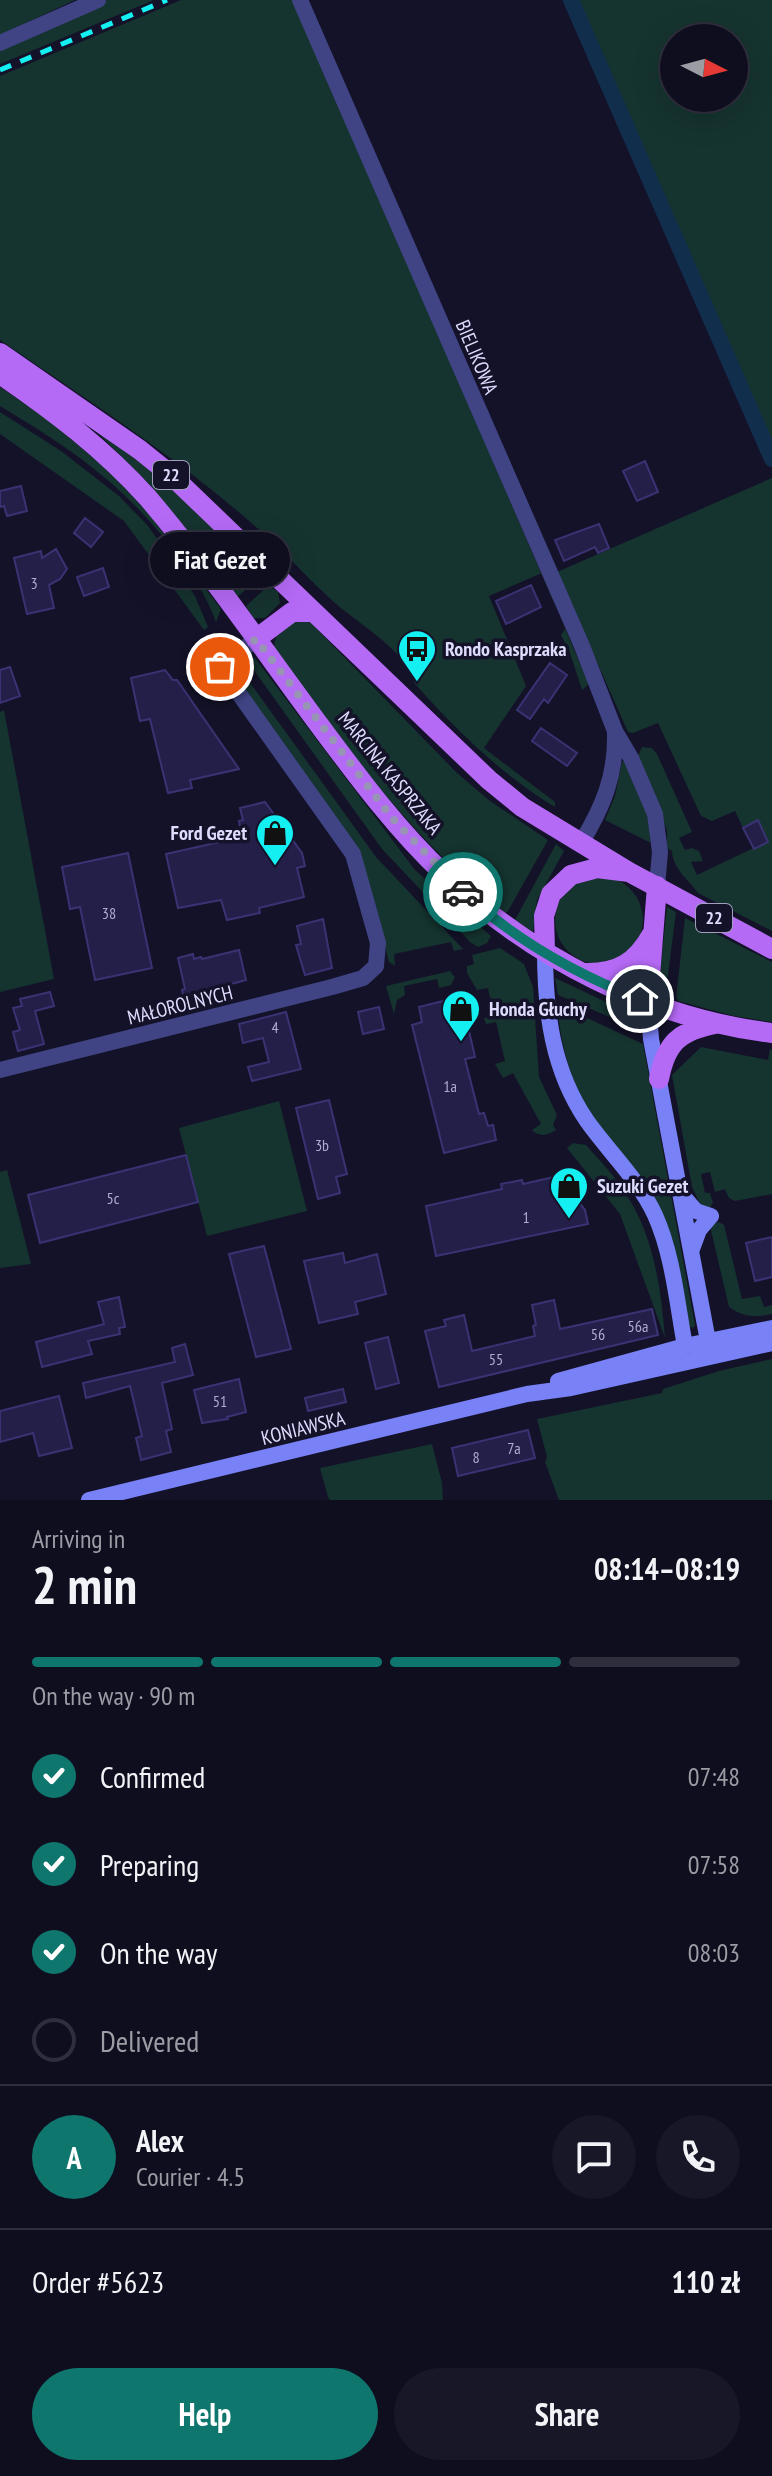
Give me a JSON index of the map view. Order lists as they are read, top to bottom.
{
  "streets": {
    "main road": ["22", "MARCINA KASPRZAKA", "KONIAWSKA"],
    "street": ["BIELIKOWA", "MAŁOROLNYCH"]
  },
  "crossings": [
    ["BIELIKOWA", "22"],
    ["BIELIKOWA", "MARCINA KASPRZAKA"],
    ["22", "MARCINA KASPRZAKA"],
    ["MARCINA KASPRZAKA", "MAŁOROLNYCH"]
  ],
  "places": {
    "other": ["Fiat Gezet"],
    "bus stop": ["Rondo Kasprzaka"],
    "shop": ["Ford Gezet", "Honda Głuchy", "Suzuki Gezet"]
  },
  "house_numbers": [
    "3",
    "38",
    "4",
    "1a",
    "3b",
    "5c",
    "1",
    "56a",
    "56",
    "55",
    "51",
    "7a",
    "8"
  ],
  "north": "right",
  "page": {
    "bubble": "Fiat Gezet",
    "heading": ["2 min", "Arriving in", "08:14–08:19"],
    "panel": [
      "Alex",
      "Courier · 4.5",
      "Order #5623",
      "110 zł"
    ],
    "bar": "On the way · 90 m",
    "list": [
      ["Confirmed", "07:48"],
      ["Preparing", "07:58"],
      ["On the way", "08:03"],
      "Delivered"
    ],
    "round": "A",
    "buttons": ["Help", "Share"]
  }
}
